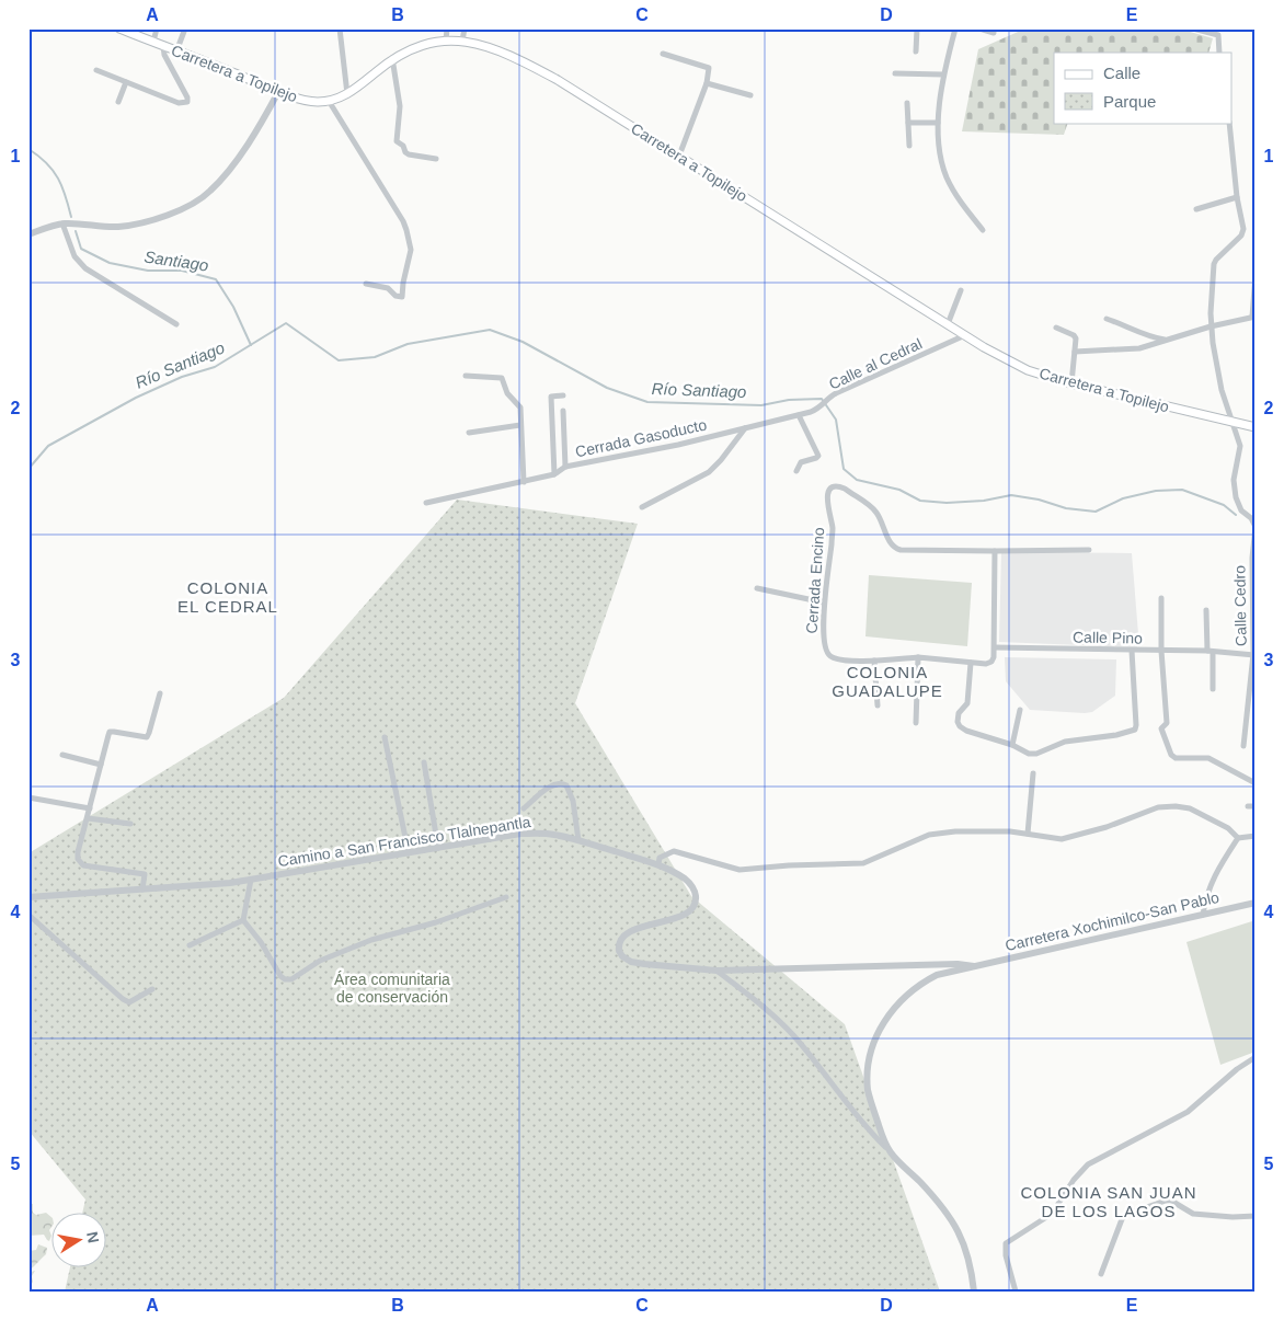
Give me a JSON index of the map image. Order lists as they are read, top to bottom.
{
  "streets": {
    "main road": ["Carretera a Topilejo"],
    "street": [
      "Calle al Cedral",
      "Cerrada Gasoducto",
      "Cerrada Encino",
      "Calle Cedro",
      "Calle Pino",
      "Camino a San Francisco Tlalnepantla",
      "Carretera Xochimilco-San Pablo"
    ]
  },
  "crossings": [
    ["Carretera a Topilejo", "Calle al Cedral"],
    ["Carretera a Topilejo", "Calle Cedro"],
    ["Calle al Cedral", "Cerrada Gasoducto"],
    ["Calle Cedro", "Calle Pino"],
    ["Camino a San Francisco Tlalnepantla", "Carretera Xochimilco-San Pablo"]
  ],
  "districts": ["COLONIA EL CEDRAL", "COLONIA GUADALUPE", "COLONIA SAN JUAN DE LOS LAGOS"],
  "water": ["Santiago", "Río Santiago"],
  "parks": ["Área comunitaria de conservación"],
  "legend": ["Calle", "Parque"],
  "north": "right",
  "grid": {
    "columns": [
      "A",
      "B",
      "C",
      "D",
      "E"
    ],
    "rows": [
      "1",
      "2",
      "3",
      "4",
      "5"
    ]
  }
}
